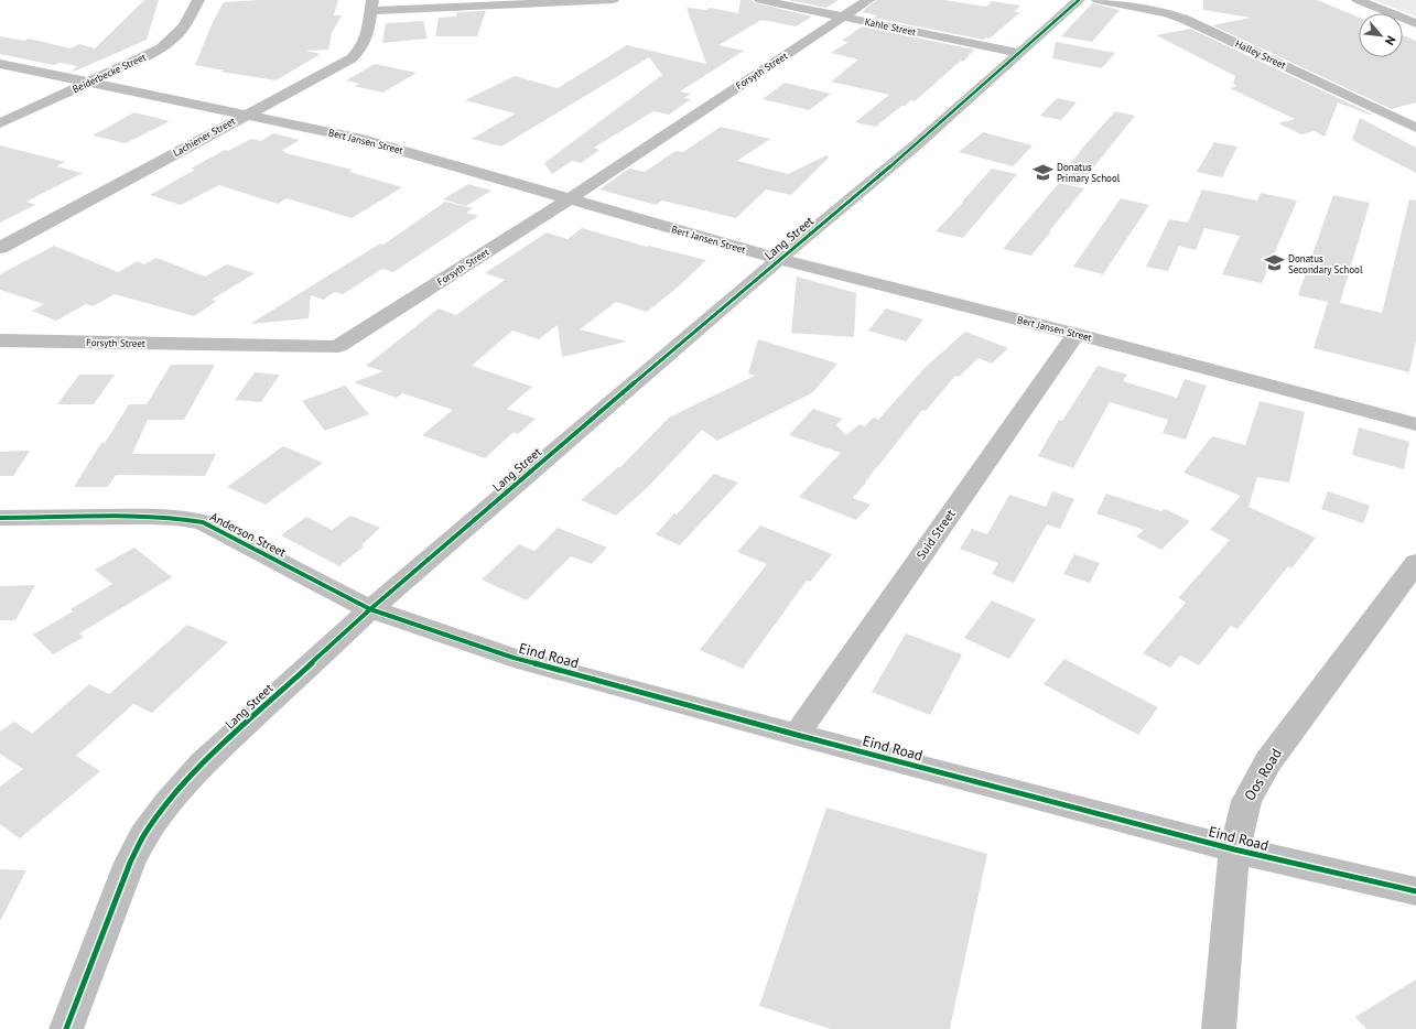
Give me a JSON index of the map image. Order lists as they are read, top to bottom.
{
  "streets": {
    "street": [
      "Kahle Street",
      "Halley Street",
      "Forsyth Street",
      "Beiderbecke Street",
      "Lachiener Street",
      "Bert Jansen Street",
      "Lang Street",
      "Anderson Street",
      "Suid Street",
      "Eind Road",
      "Oos Road"
    ]
  },
  "crossings": [
    ["Kahle Street", "Forsyth Street"],
    ["Kahle Street", "Lang Street"],
    ["Forsyth Street", "Bert Jansen Street"],
    ["Beiderbecke Street", "Bert Jansen Street"],
    ["Lachiener Street", "Bert Jansen Street"],
    ["Bert Jansen Street", "Lang Street"],
    ["Bert Jansen Street", "Suid Street"],
    ["Lang Street", "Anderson Street"],
    ["Lang Street", "Eind Road"],
    ["Anderson Street", "Eind Road"],
    ["Suid Street", "Eind Road"],
    ["Eind Road", "Oos Road"]
  ],
  "places": {
    "school or university": ["Donatus Primary School", "Donatus Secondary School"]
  },
  "north": "bottom right"
}
